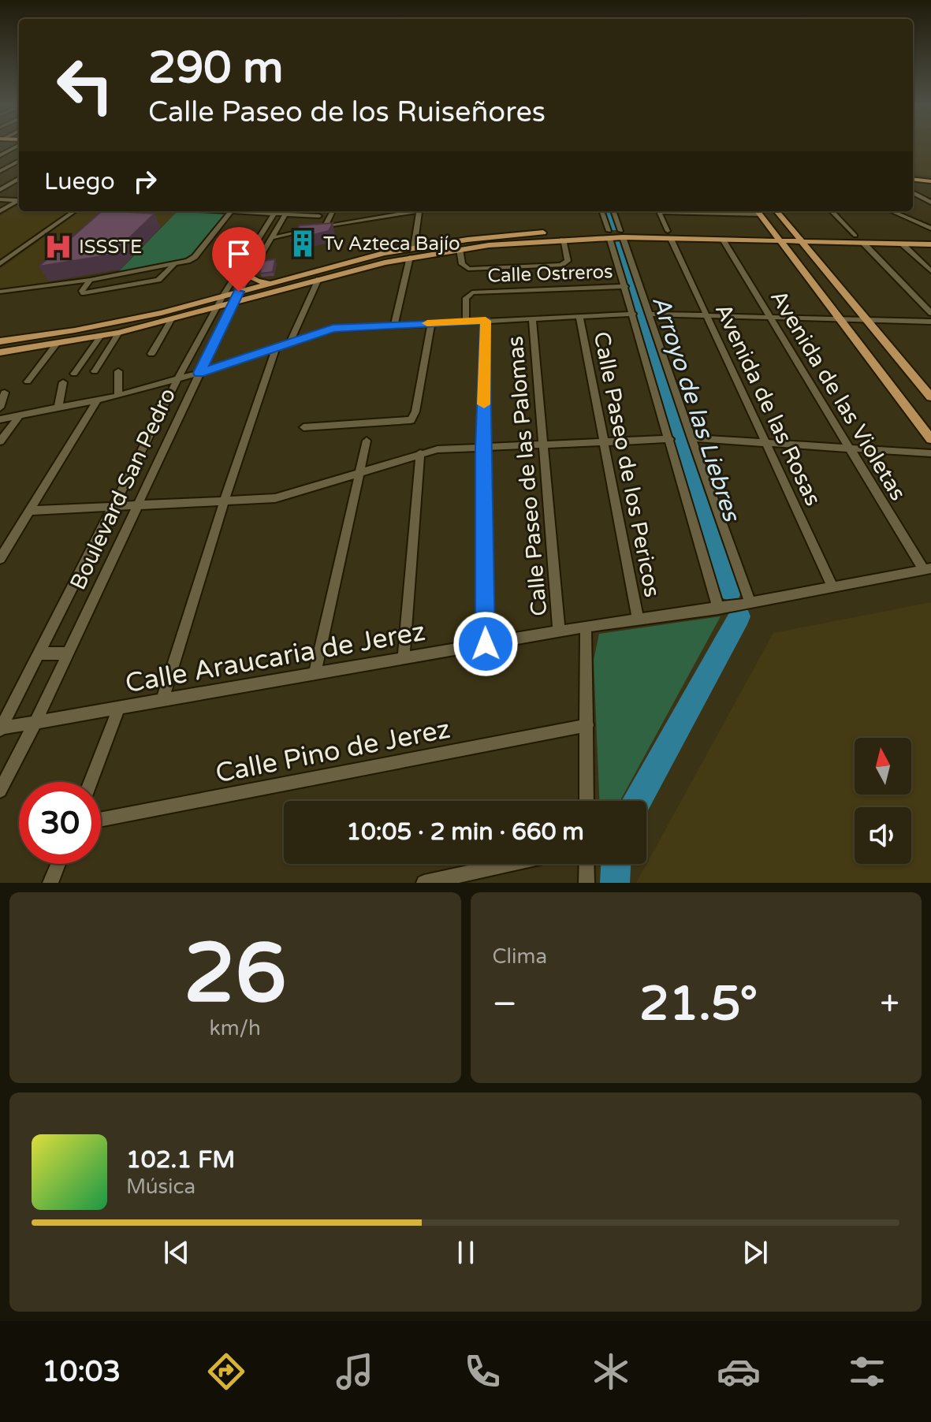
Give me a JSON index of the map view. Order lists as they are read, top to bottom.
{
  "streets": {
    "street": [
      "Calle Ostreros",
      "Avenida de las Violetas",
      "Avenida de las Rosas",
      "Calle Paseo de los Pericos",
      "Calle Paseo de las Palomas",
      "Boulevard San Pedro",
      "Calle Araucaria de Jerez",
      "Calle Pino de Jerez"
    ]
  },
  "crossings": [
    ["Avenida de las Violetas", "Calle Araucaria de Jerez"],
    ["Avenida de las Rosas", "Calle Araucaria de Jerez"],
    ["Calle Paseo de los Pericos", "Calle Araucaria de Jerez"],
    ["Calle Paseo de las Palomas", "Calle Araucaria de Jerez"],
    ["Boulevard San Pedro", "Calle Araucaria de Jerez"]
  ],
  "water": ["Arroyo de las Liebres"],
  "places": {
    "building": ["Tv Azteca Bajío"],
    "hospital": ["ISSSTE"]
  },
  "north": "top",
  "page": {
    "turn": ["290 m", "Calle Paseo de los Ruiseñores"],
    "then": "Luego",
    "limit": "30",
    "trip": "10:05 · 2 min · 660 m",
    "tile": [
      ["26", "km/h"],
      "Clima"
    ],
    "heat": ["−", "21.5°", "+"],
    "song": ["102.1 FM", "Música"],
    "tabs": "10:03"
  }
}
